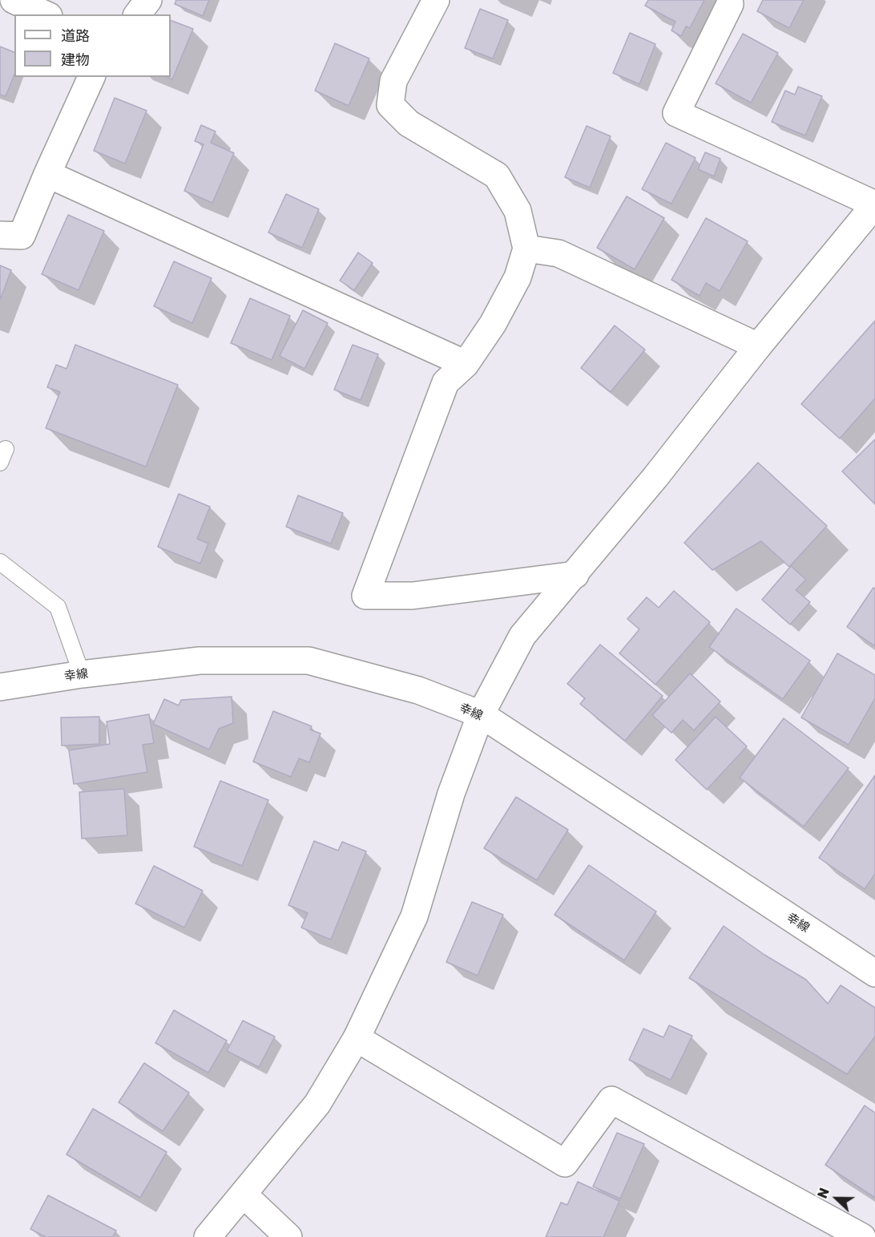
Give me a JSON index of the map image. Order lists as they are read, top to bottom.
{
  "streets": {
    "street": ["幸線"]
  },
  "legend": ["道路", "建物"],
  "north": "left"
}
